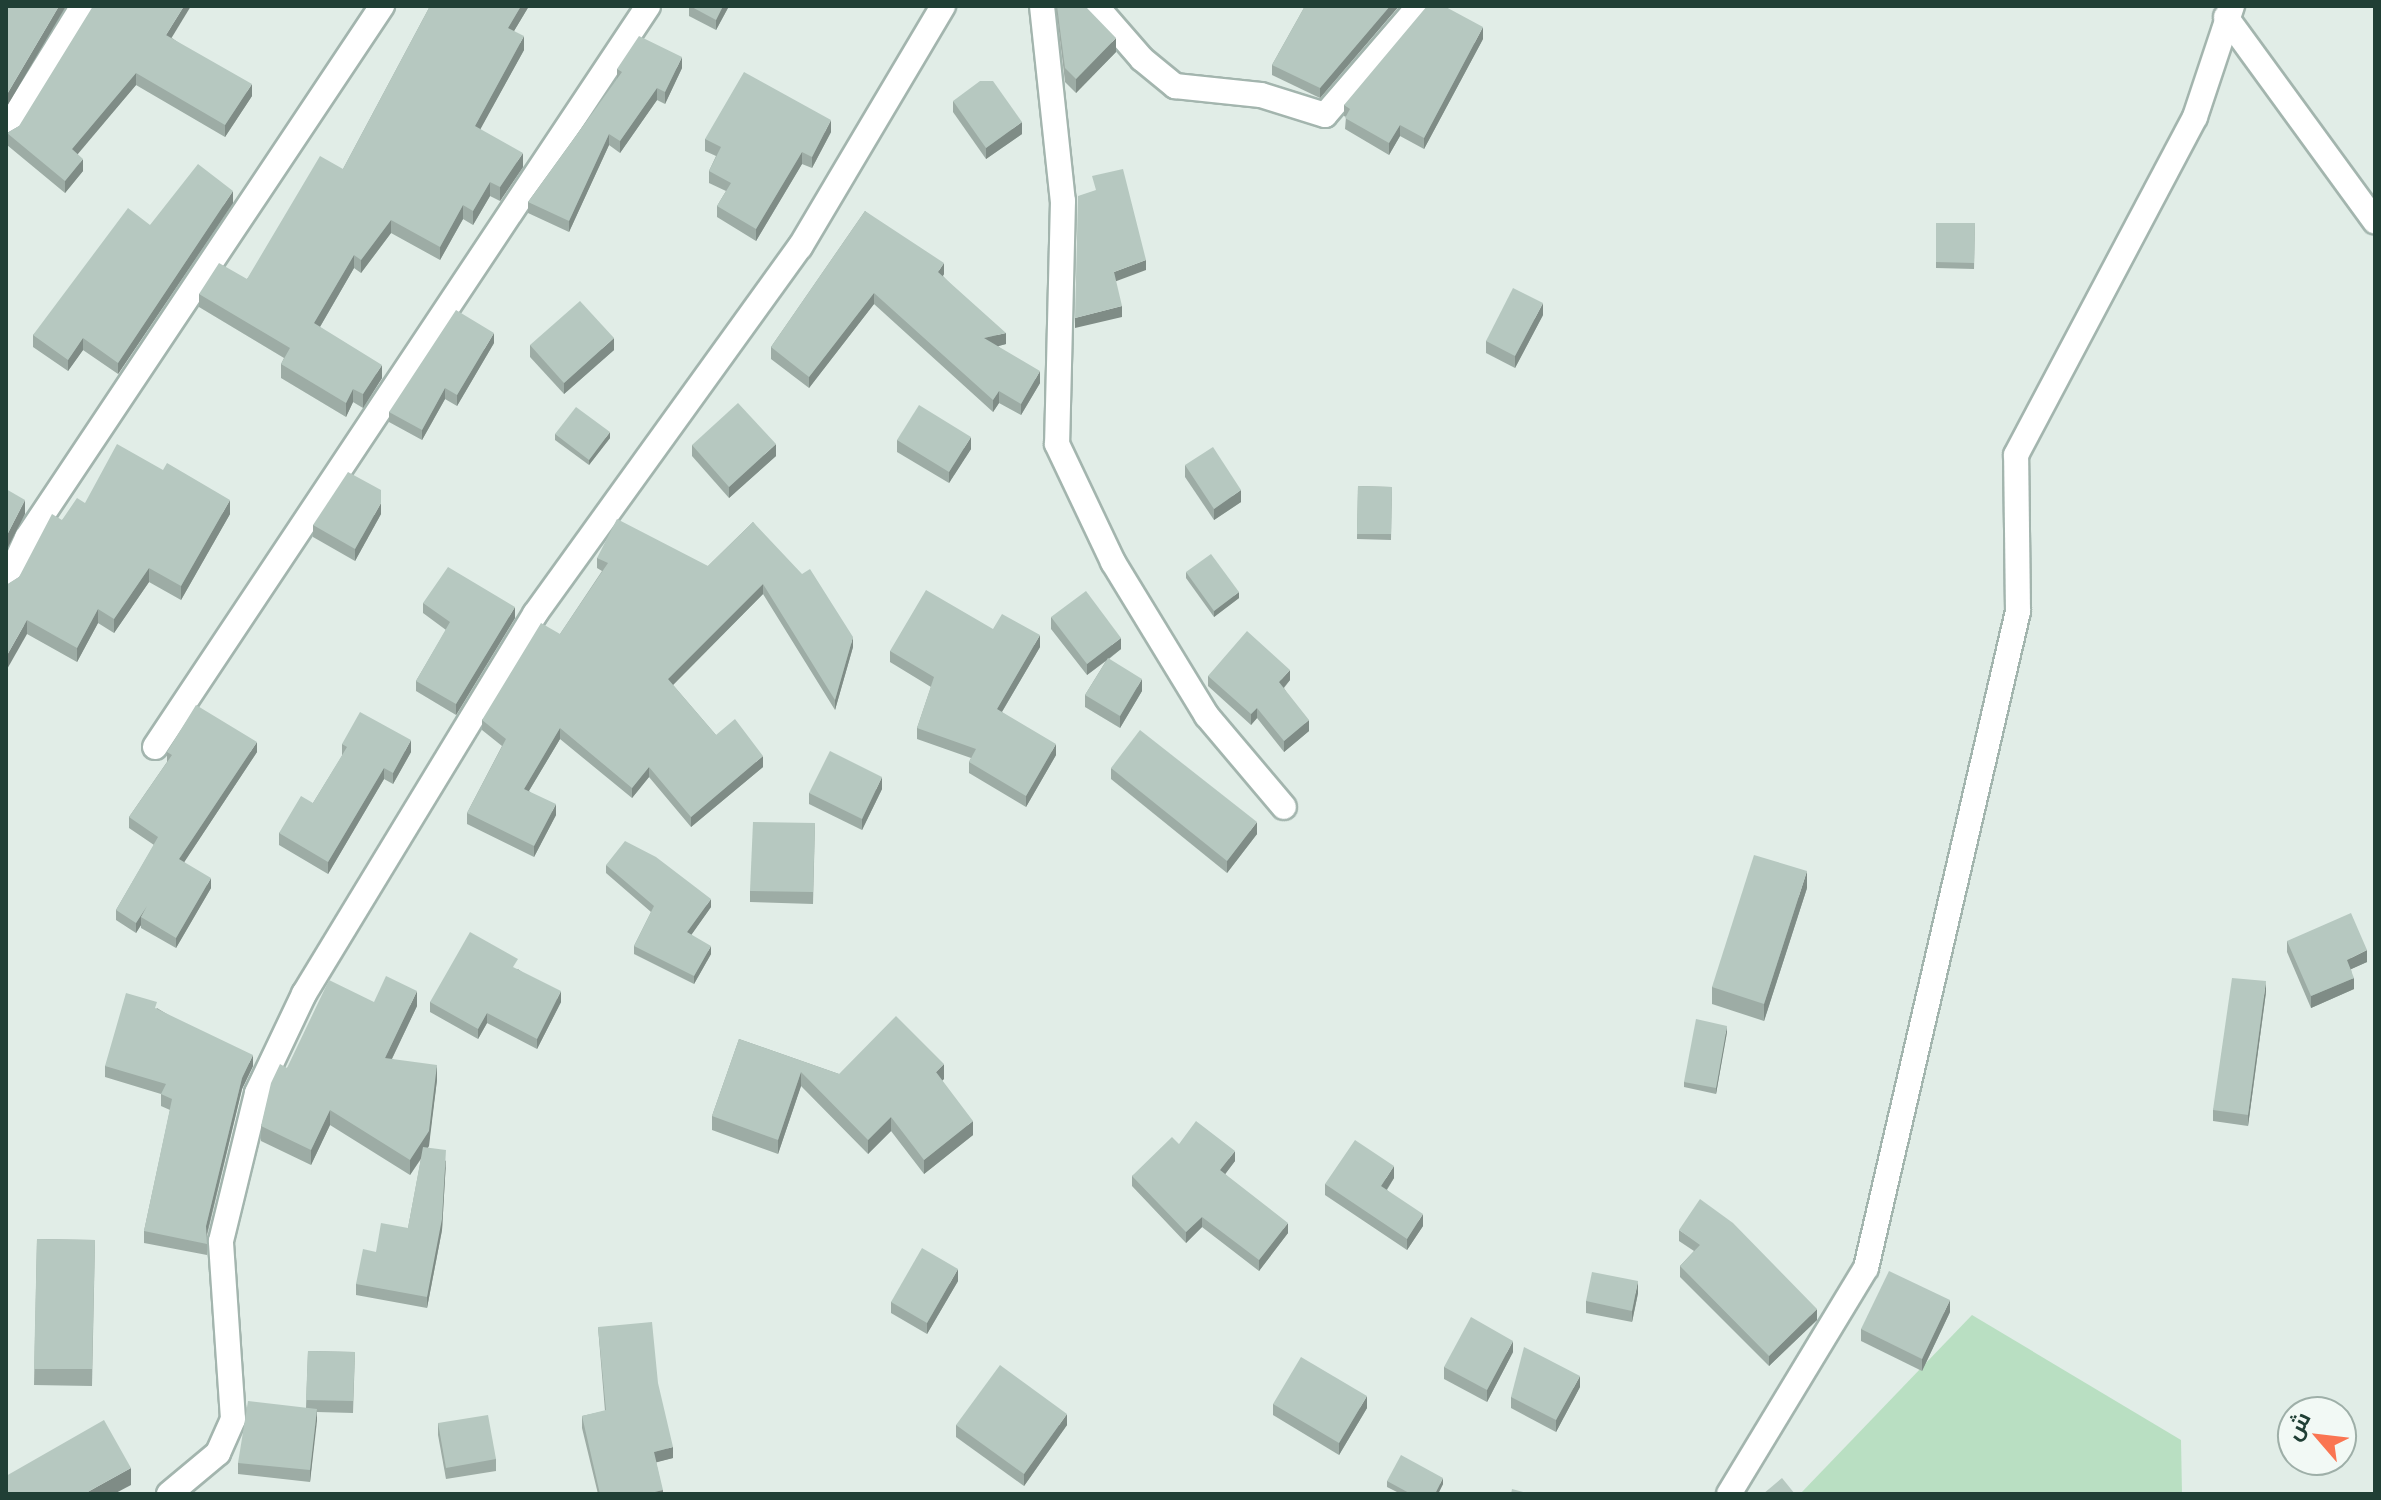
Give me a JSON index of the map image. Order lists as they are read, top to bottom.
{
  "north": "top left"
}
